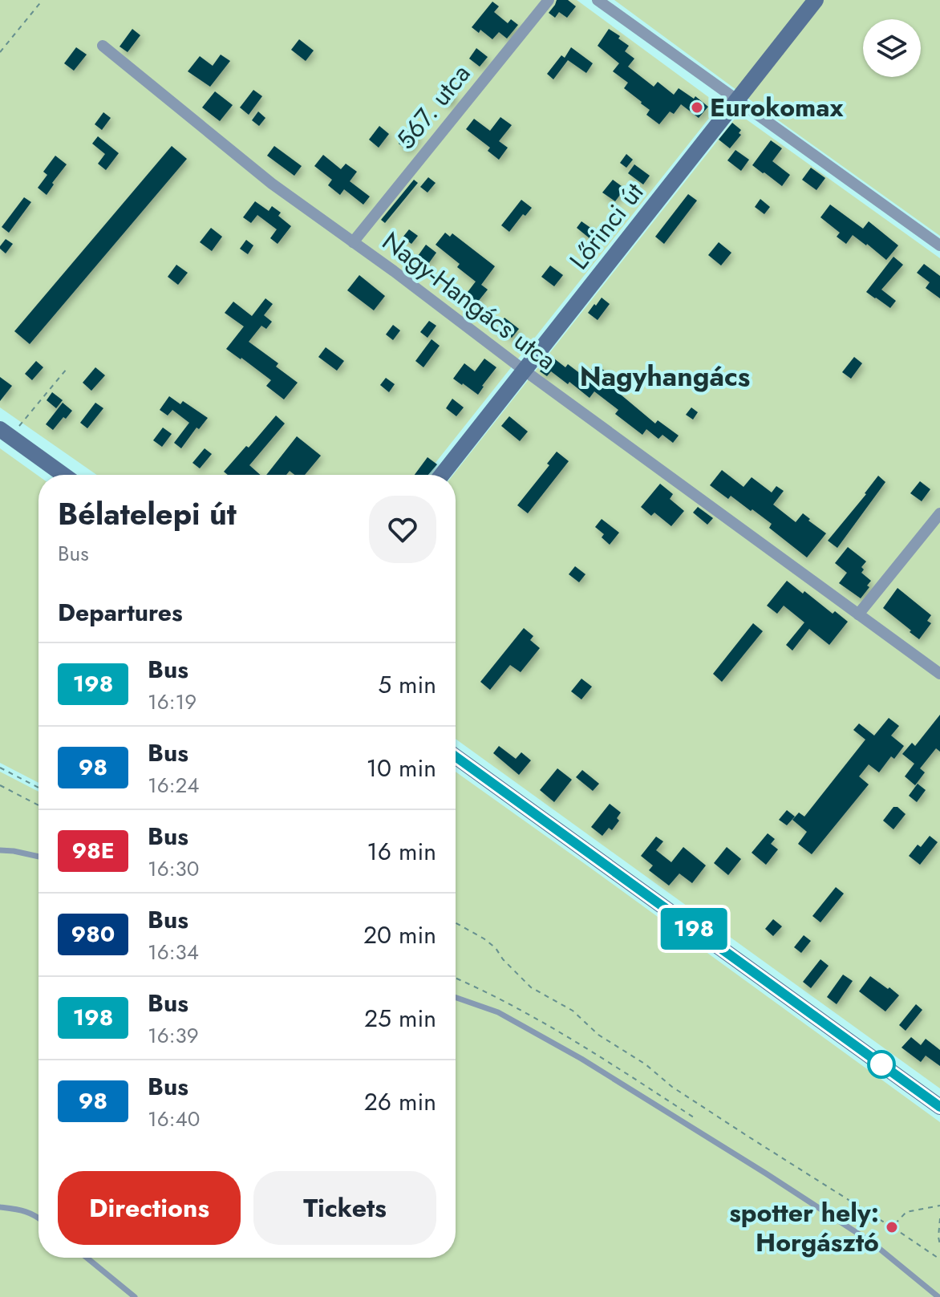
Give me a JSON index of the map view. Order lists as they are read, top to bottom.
{
  "streets": {
    "main road": ["Lőrinci út"],
    "street": ["567. utca", "Nagy-Hangács utca"]
  },
  "crossings": [
    ["567. utca", "Nagy-Hangács utca"],
    ["Lőrinci út", "Nagy-Hangács utca"]
  ],
  "districts": ["Nagyhangács"],
  "places": ["Eurokomax", "spotter hely: Horgásztó"],
  "lines": ["bus line 198"],
  "page": {
    "on_map": "198",
    "heading": [
      ["Bélatelepi út", "Bus"],
      "Departures"
    ],
    "list": [
      {
        "mark": "198",
        "name": "Bus",
        "note": "16:19",
        "value": "5 min"
      },
      {
        "mark": "98",
        "name": "Bus",
        "note": "16:24",
        "value": "10 min"
      },
      {
        "mark": "98E",
        "name": "Bus",
        "note": "16:30",
        "value": "16 min"
      },
      {
        "mark": "980",
        "name": "Bus",
        "note": "16:34",
        "value": "20 min"
      },
      {
        "mark": "198",
        "name": "Bus",
        "note": "16:39",
        "value": "25 min"
      },
      {
        "mark": "98",
        "name": "Bus",
        "note": "16:40",
        "value": "26 min"
      }
    ],
    "buttons": ["Directions", "Tickets"]
  }
}
